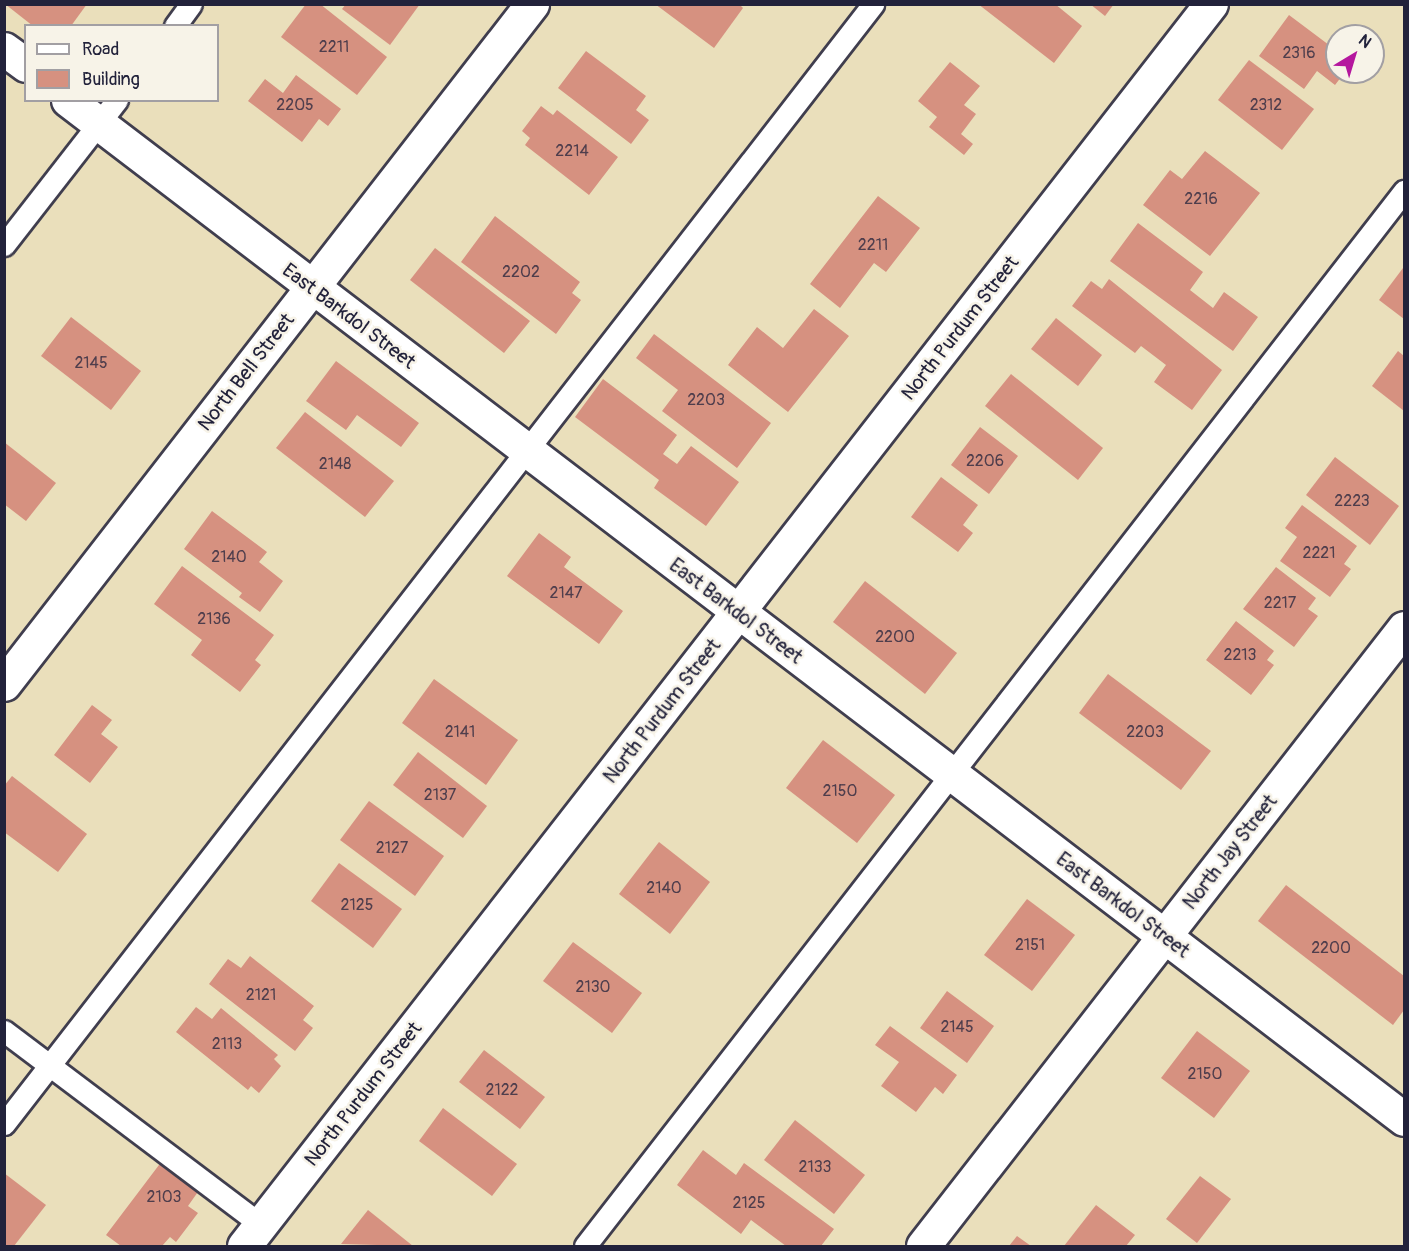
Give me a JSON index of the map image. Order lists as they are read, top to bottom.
{
  "streets": {
    "street": [
      "East Barkdol Street",
      "North Purdum Street",
      "North Bell Street",
      "North Jay Street"
    ]
  },
  "crossings": [
    ["East Barkdol Street", "North Purdum Street"],
    ["East Barkdol Street", "North Bell Street"],
    ["East Barkdol Street", "North Jay Street"]
  ],
  "house_numbers": [
    "2211",
    "2316",
    "2205",
    "2312",
    "2214",
    "2216",
    "2211",
    "2202",
    "2145",
    "2203",
    "2206",
    "2148",
    "2223",
    "2221",
    "2140",
    "2147",
    "2217",
    "2136",
    "2200",
    "2213",
    "2141",
    "2203",
    "2150",
    "2137",
    "2127",
    "2140",
    "2125",
    "2151",
    "2200",
    "2130",
    "2121",
    "2145",
    "2113",
    "2150",
    "2122",
    "2133",
    "2103",
    "2125"
  ],
  "legend": ["Road", "Building"],
  "north": "top right"
}
